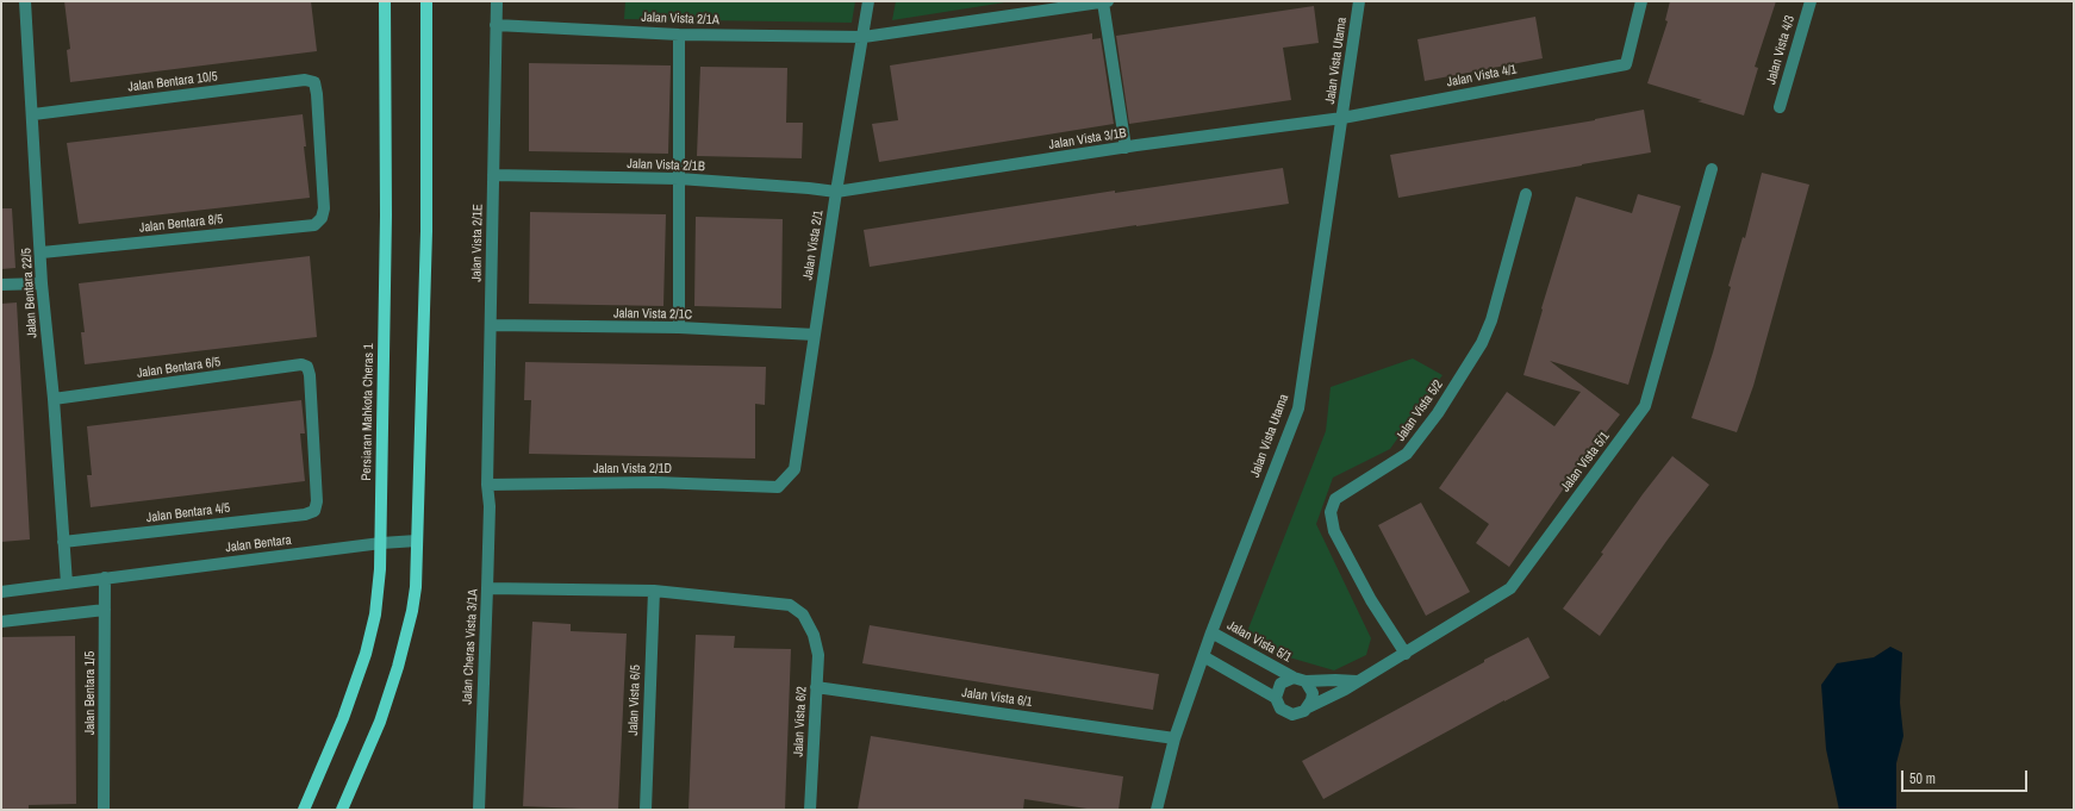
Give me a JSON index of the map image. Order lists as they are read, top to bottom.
{
  "streets": {
    "main road": ["Persiaran Mahkota Cheras 1"],
    "street": [
      "Jalan Vista 2/1A",
      "Jalan Vista 4/3",
      "Jalan Vista Utama",
      "Jalan Vista 4/1",
      "Jalan Bentara 10/5",
      "Jalan Vista 3/1B",
      "Jalan Vista 2/1B",
      "Jalan Bentara 8/5",
      "Jalan Vista 2/1E",
      "Jalan Vista 2/1",
      "Jalan Bentara 22/5",
      "Jalan Vista 2/1C",
      "Jalan Bentara 6/5",
      "Jalan Vista 5/2",
      "Jalan Vista 5/1",
      "Jalan Vista 2/1D",
      "Jalan Bentara 4/5",
      "Jalan Bentara",
      "Jalan Cheras Vista 3/1A",
      "Jalan Bentara 1/5",
      "Jalan Vista 6/1",
      "Jalan Vista 6/5",
      "Jalan Vista 6/2"
    ]
  },
  "crossings": [
    ["Jalan Vista 2/1A", "Jalan Vista 2/1E"],
    ["Jalan Vista 2/1A", "Jalan Vista 2/1"],
    ["Jalan Vista Utama", "Jalan Vista 4/1"],
    ["Jalan Vista Utama", "Jalan Vista 3/1B"],
    ["Jalan Vista Utama", "Jalan Vista 5/1"],
    ["Jalan Vista Utama", "Jalan Vista 6/1"],
    ["Jalan Vista 4/1", "Jalan Vista 3/1B"],
    ["Jalan Bentara 10/5", "Jalan Bentara 8/5"],
    ["Jalan Bentara 10/5", "Jalan Bentara 22/5"],
    ["Jalan Vista 3/1B", "Jalan Vista 2/1B"],
    ["Jalan Vista 3/1B", "Jalan Vista 2/1"],
    ["Jalan Vista 2/1B", "Jalan Vista 2/1E"],
    ["Jalan Vista 2/1B", "Jalan Vista 2/1"],
    ["Jalan Bentara 8/5", "Jalan Bentara 22/5"],
    ["Jalan Vista 2/1E", "Jalan Vista 2/1C"],
    ["Jalan Vista 2/1E", "Jalan Vista 2/1D"],
    ["Jalan Vista 2/1E", "Jalan Cheras Vista 3/1A"],
    ["Jalan Vista 2/1", "Jalan Vista 2/1C"],
    ["Jalan Vista 2/1", "Jalan Vista 2/1D"],
    ["Jalan Bentara 22/5", "Jalan Bentara 6/5"],
    ["Jalan Bentara 22/5", "Jalan Bentara 4/5"],
    ["Jalan Bentara 22/5", "Jalan Bentara"],
    ["Jalan Bentara 6/5", "Jalan Bentara 4/5"],
    ["Jalan Vista 5/2", "Jalan Vista 5/1"],
    ["Persiaran Mahkota Cheras 1", "Jalan Bentara"],
    ["Jalan Vista 2/1D", "Jalan Cheras Vista 3/1A"],
    ["Jalan Bentara", "Jalan Bentara 1/5"],
    ["Jalan Cheras Vista 3/1A", "Jalan Vista 6/2"],
    ["Jalan Vista 6/1", "Jalan Vista 6/2"],
    ["Jalan Vista 6/5", "Jalan Vista 6/2"]
  ],
  "scale_bar": "50 m"
}
